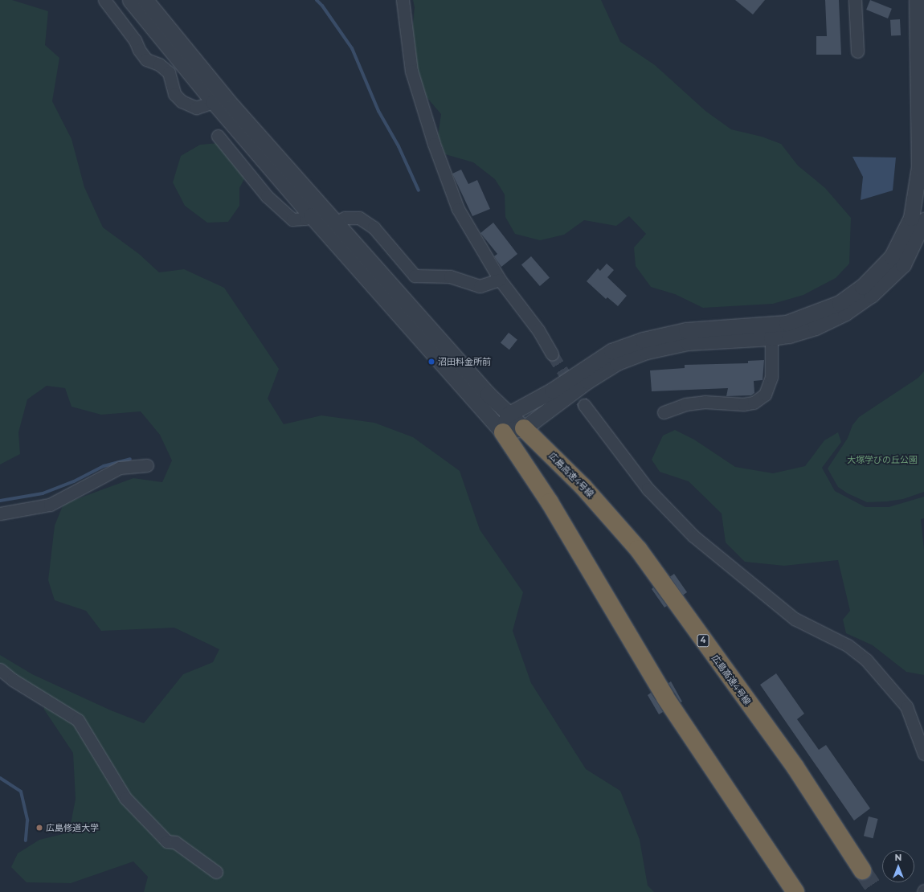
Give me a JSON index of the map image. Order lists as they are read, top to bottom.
{
  "streets": {
    "highway": ["広島高速4号線", "4"]
  },
  "parks": ["大塚学びの丘公園"],
  "places": ["沼田料金所前", "広島修道大学"],
  "north": "top"
}
